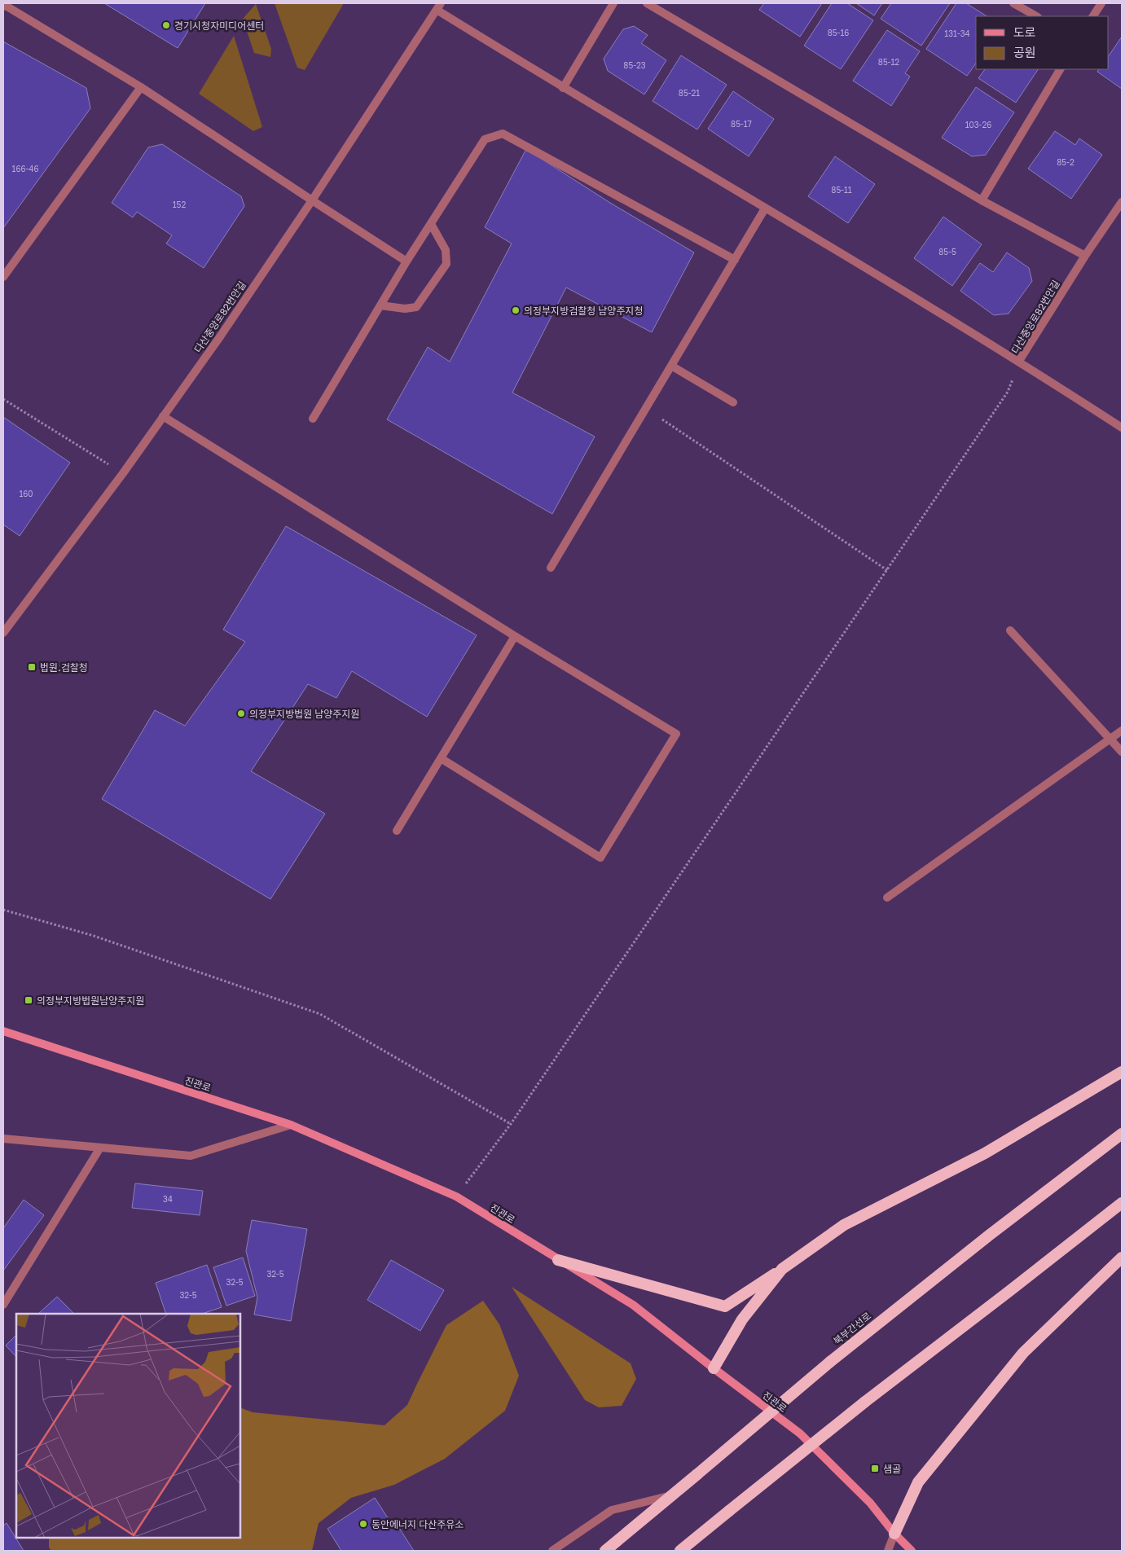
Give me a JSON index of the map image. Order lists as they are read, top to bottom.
{
  "streets": {
    "highway": ["북부간선로"],
    "main road": ["진관로"],
    "street": ["다산중앙로82번안길"]
  },
  "places": {
    "other": [
      "경기시청자미디어센터",
      "의정부지방검찰청 남양주지청",
      "의정부지방법원 남양주지원",
      "동안에너지 다산주유소"
    ],
    "transit": ["법원.검찰청", "의정부지방법원남양주지원", "샘골"]
  },
  "house_numbers": [
    "85-16",
    "131-34",
    "85-12",
    "85-23",
    "85-21",
    "85-17",
    "103-26",
    "85-2",
    "166-46",
    "85-11",
    "152",
    "85-5",
    "160",
    "34",
    "32-5",
    "32-5",
    "32-5"
  ],
  "legend": ["도로", "공원"]
}
